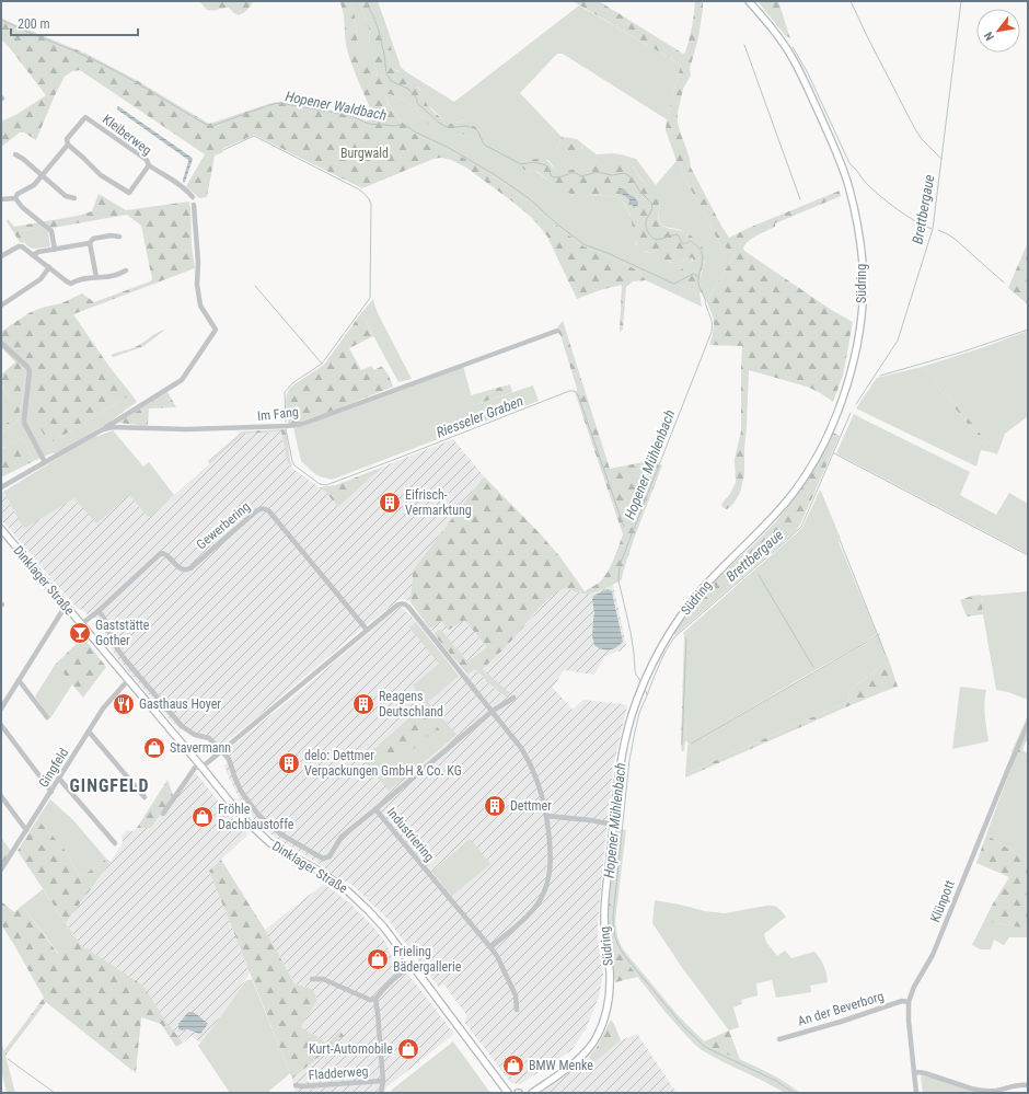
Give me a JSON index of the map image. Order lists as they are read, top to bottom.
{
  "streets": {
    "main road": ["Südring", "Dinklager Straße"],
    "street": [
      "Kleiberweg",
      "Im Fang",
      "Gewerbering",
      "Gingfeld",
      "Industriering",
      "Klünpott",
      "An der Beverborg",
      "Fladderweg"
    ]
  },
  "crossings": [
    ["Gewerbering", "Dinklager Straße"],
    ["Dinklager Straße", "Gingfeld"],
    ["Klünpott", "An der Beverborg"]
  ],
  "districts": ["GINGFELD"],
  "water": [
    "Hopener Waldbach",
    "Brettbergaue",
    "Riesseler Graben",
    "Hopener Mühlenbach"
  ],
  "parks": ["Burgwald"],
  "places": {
    "building": [
      "Eifrisch- Vermarktung",
      "Reagens Deutschland",
      "delo: Dettmer Verpackungen GmbH & Co. KG",
      "Dettmer"
    ],
    "bar": ["Gaststätte Gother"],
    "restaurant": ["Gasthaus Hoyer"],
    "shop": [
      "Stavermann",
      "Fröhle Dachbaustoffe",
      "Frieling Bädergallerie",
      "Kurt-Automobile",
      "BMW Menke"
    ]
  },
  "scale_bar": "200 m",
  "north": "bottom left"
}
